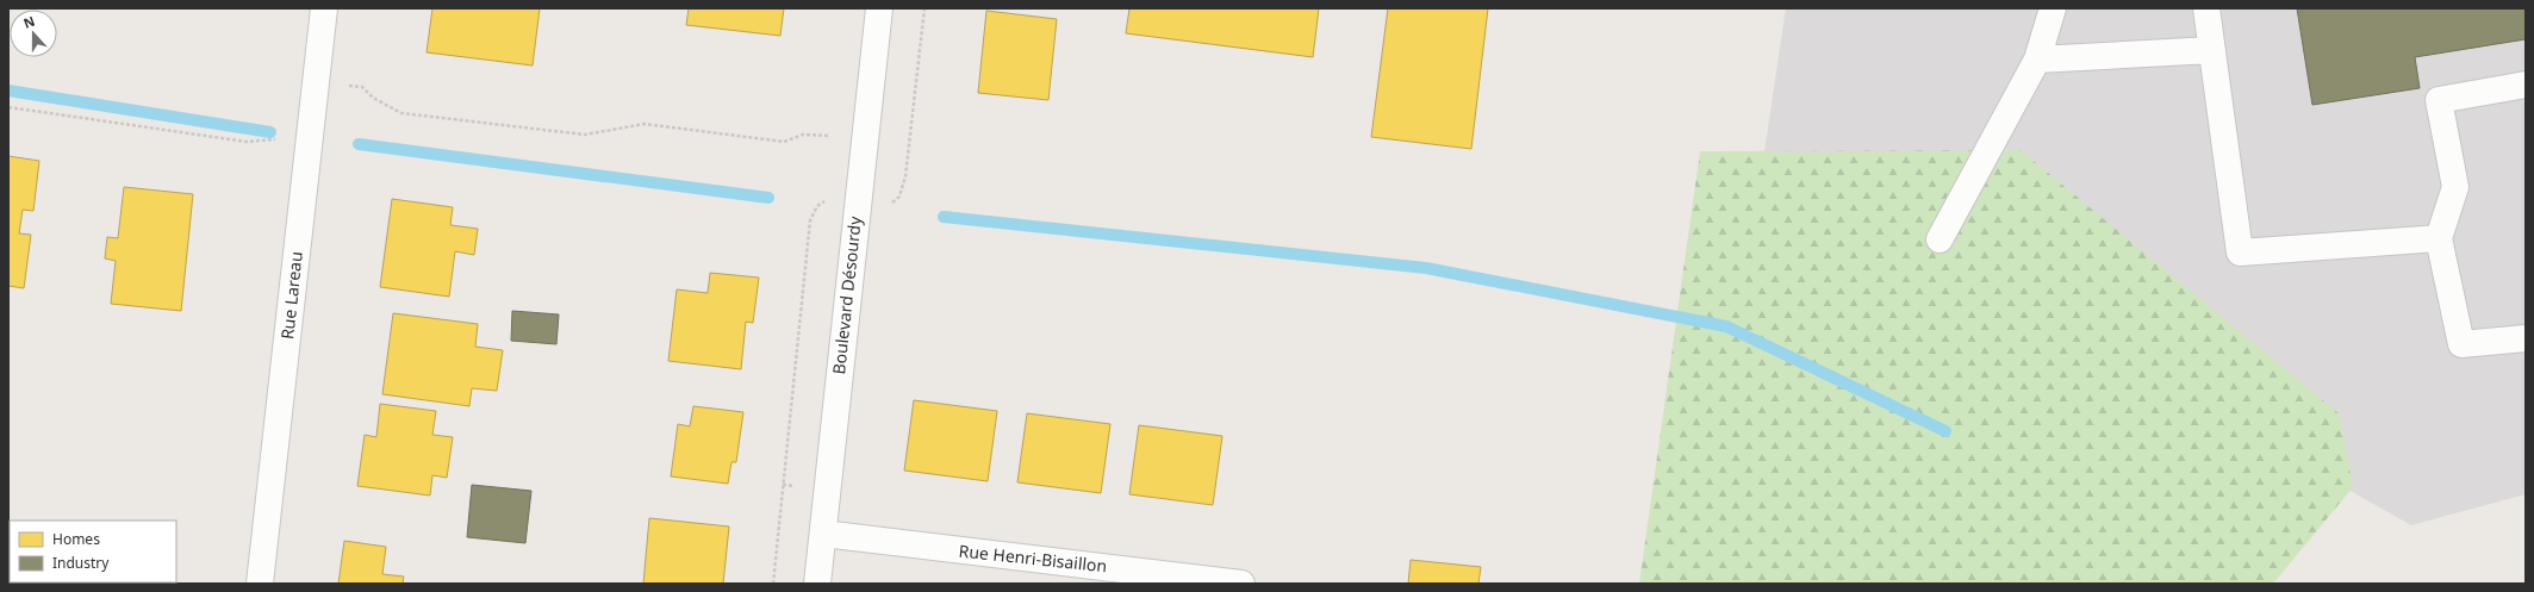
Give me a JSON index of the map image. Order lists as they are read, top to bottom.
{
  "streets": {
    "street": ["Rue Lareau", "Boulevard Désourdy", "Rue Henri-Bisaillon"]
  },
  "crossings": [
    ["Boulevard Désourdy", "Rue Henri-Bisaillon"]
  ],
  "legend": ["Homes", "Industry"],
  "north": "top"
}
